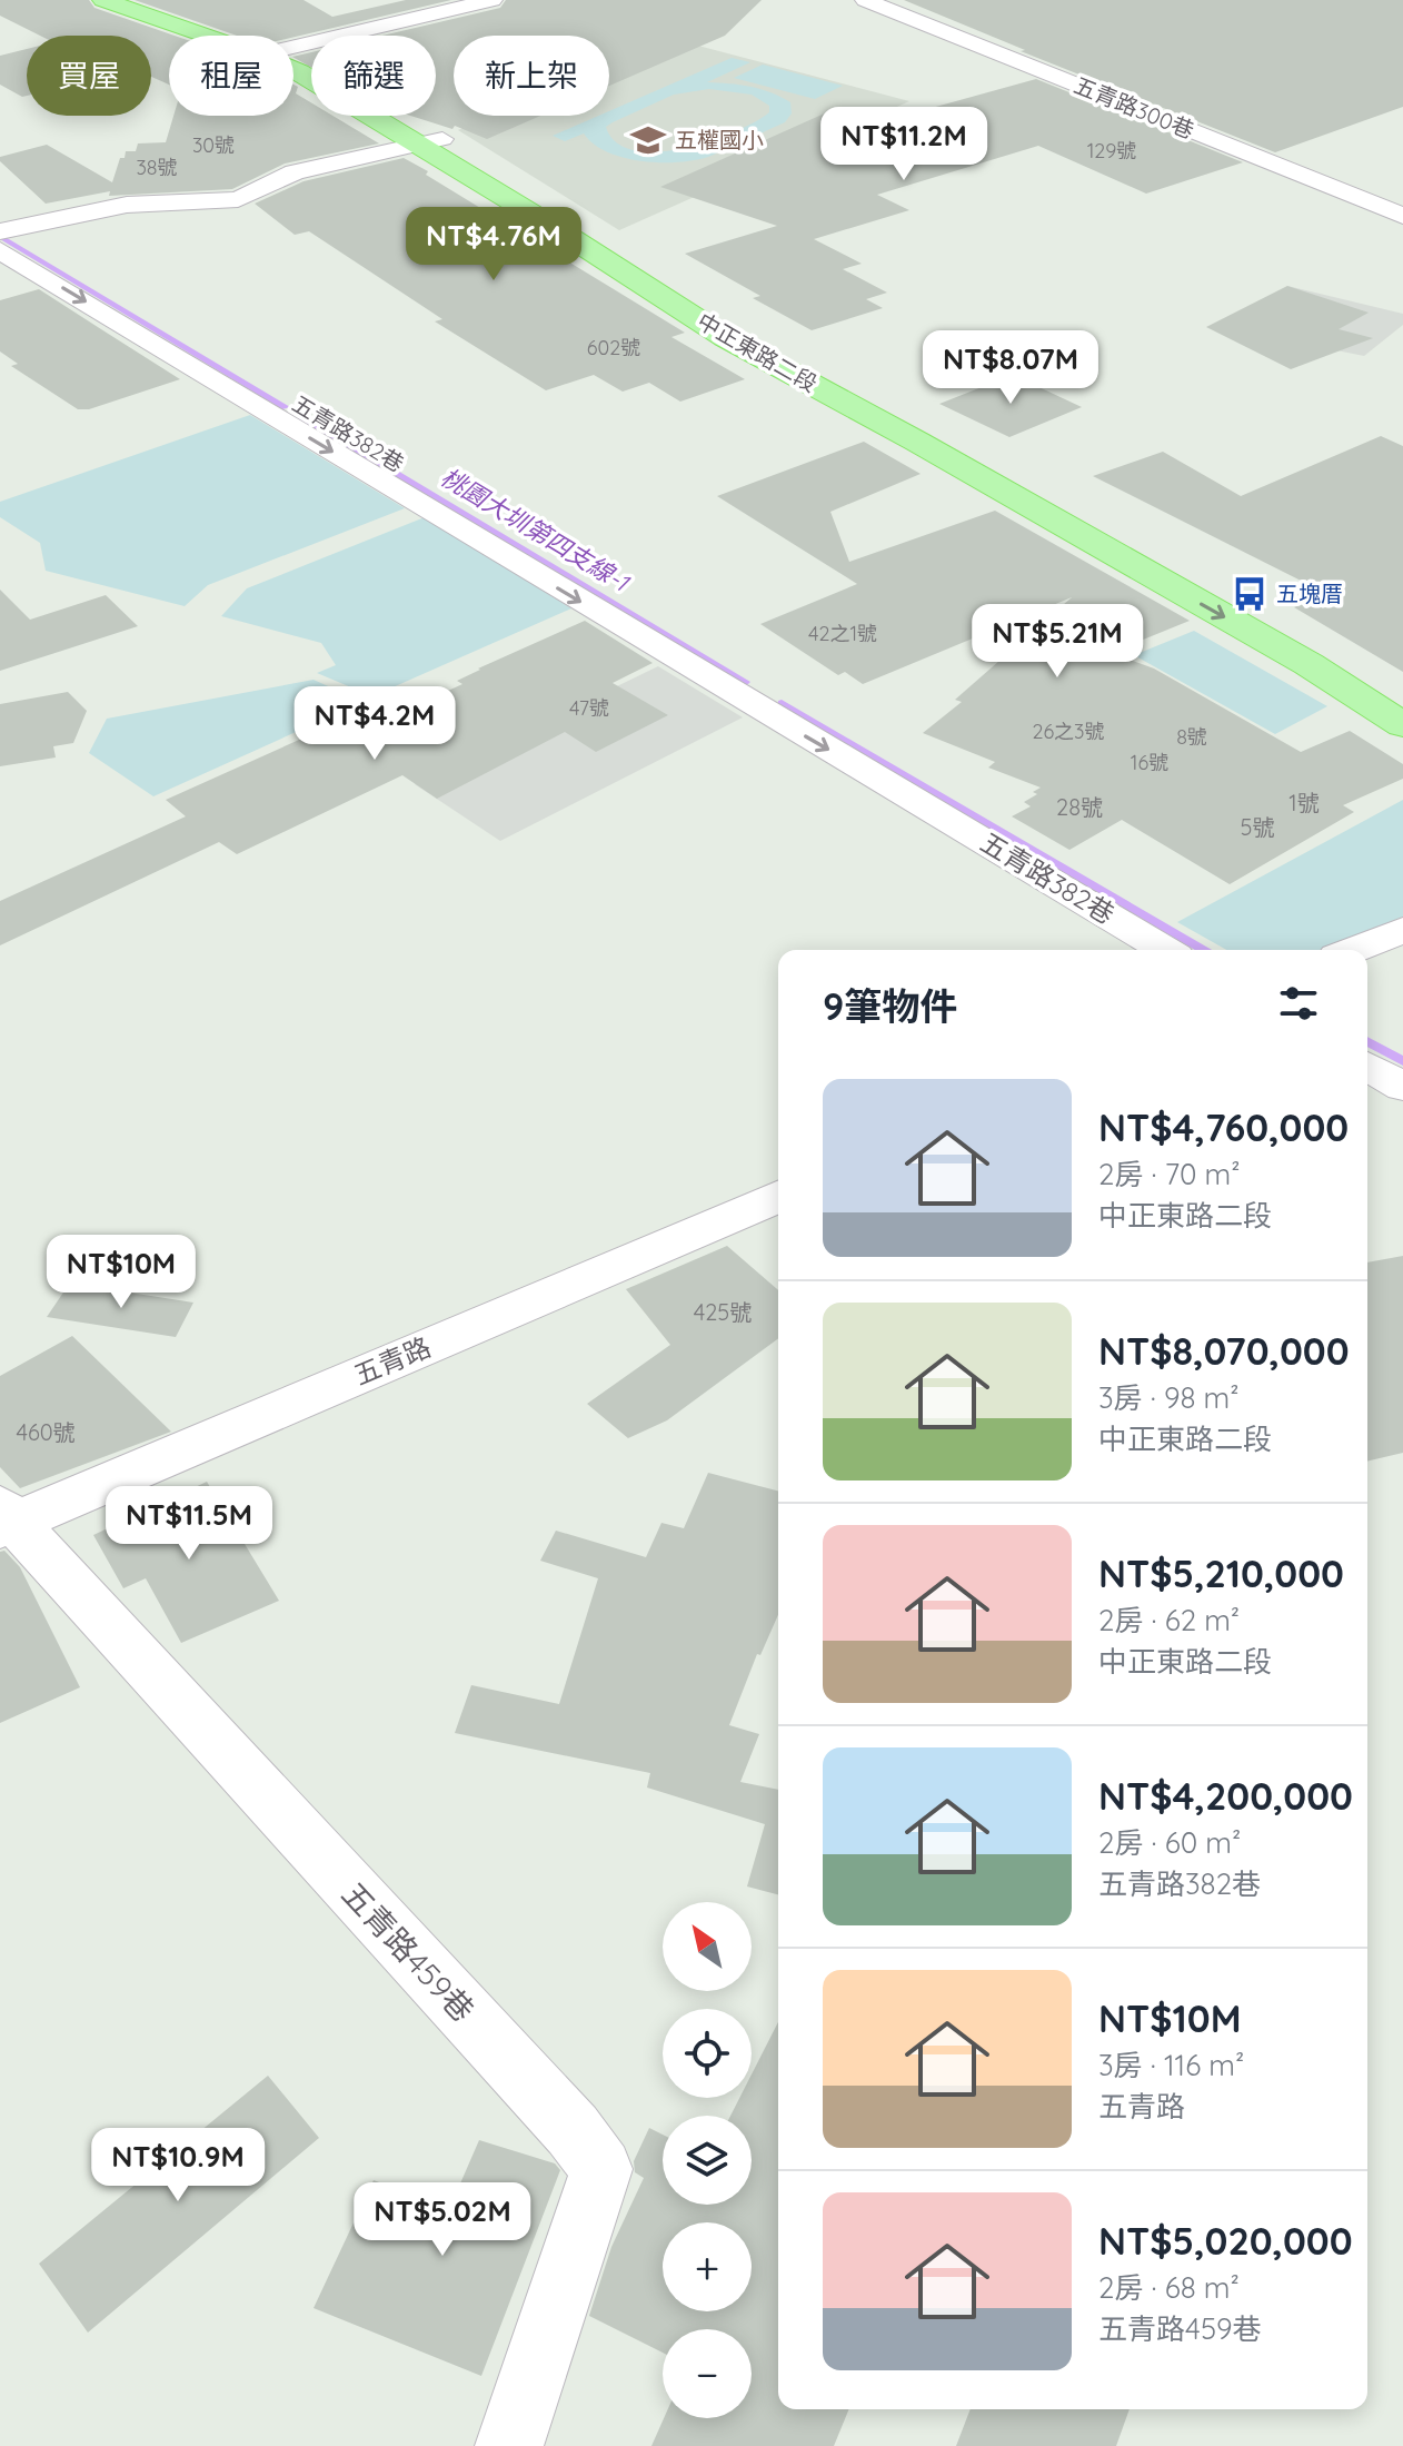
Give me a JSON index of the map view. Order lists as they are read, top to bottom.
{
  "streets": {
    "main road": ["中正東路二段"],
    "street": [
      "五青路300巷",
      "五青路382巷",
      "五青路",
      "五青路459巷"
    ]
  },
  "crossings": [
    ["五青路", "五青路459巷"]
  ],
  "water": ["桃園大圳第四支線-1"],
  "places": {
    "school or university": ["五權國小"],
    "bus stop": ["五塊厝"]
  },
  "house_numbers": [
    "30號",
    "129號",
    "38號",
    "602號",
    "42之1號",
    "47號",
    "26之3號",
    "8號",
    "16號",
    "1號",
    "28號",
    "5號",
    "425號",
    "460號"
  ],
  "north": "top left",
  "page": {
    "chip": [
      "買屋",
      "租屋",
      "篩選",
      "新上架"
    ],
    "price": [
      "NT$11.2M",
      "NT$4.76M",
      "NT$8.07M",
      "NT$5.21M",
      "NT$4.2M",
      "NT$10M",
      "NT$11.5M",
      "NT$10.9M",
      "NT$5.02M"
    ],
    "heading": "9筆物件",
    "list": [
      {
        "name": "NT$4,760,000",
        "note": "2房 · 70 m² · 中正東路二段"
      },
      {
        "name": "NT$8,070,000",
        "note": "3房 · 98 m² · 中正東路二段"
      },
      {
        "name": "NT$5,210,000",
        "note": "2房 · 62 m² · 中正東路二段"
      },
      {
        "name": "NT$4,200,000",
        "note": "2房 · 60 m² · 五青路382巷"
      },
      {
        "name": "NT$10M",
        "note": "3房 · 116 m² · 五青路"
      },
      {
        "name": "NT$5,020,000",
        "note": "2房 · 68 m² · 五青路459巷"
      }
    ],
    "map_buttons": ["+", "−"]
  }
}
